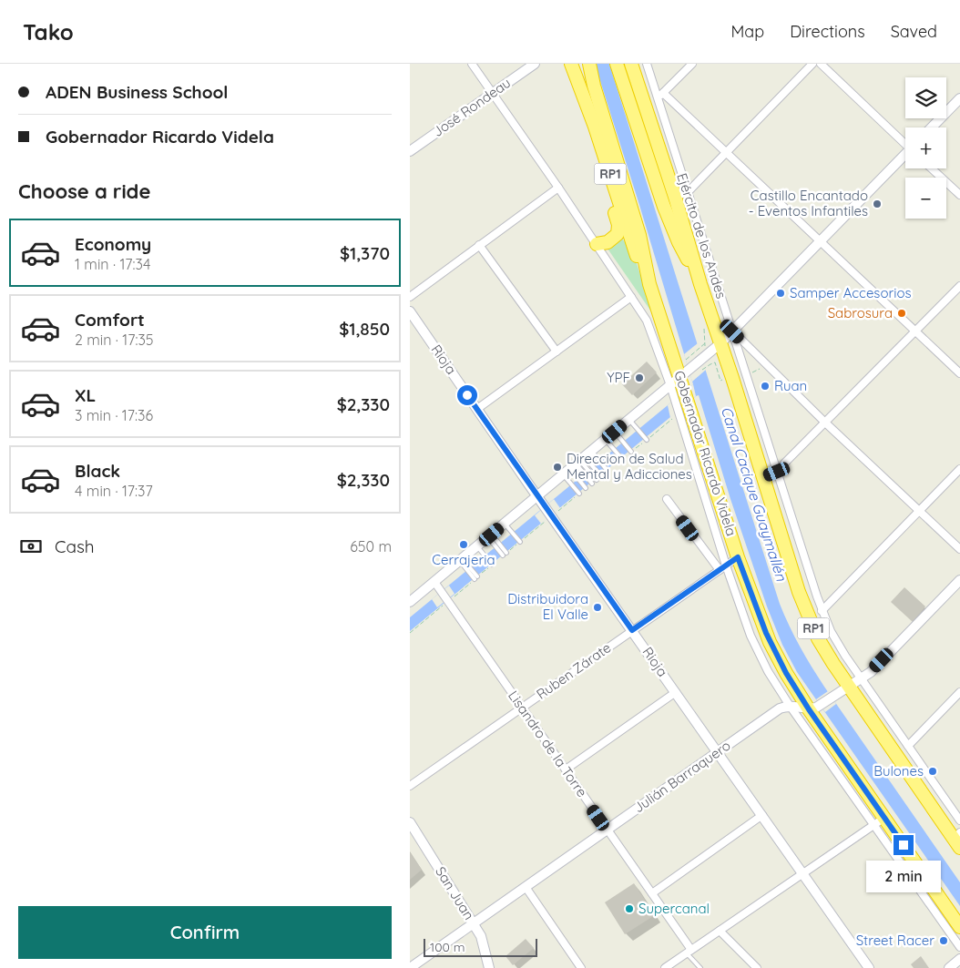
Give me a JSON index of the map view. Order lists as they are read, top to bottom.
{
  "streets": {
    "highway": ["RP1", "Gobernador Ricardo Videla"],
    "street": [
      "José Rondeau",
      "Ejército de los Andes",
      "Rioja",
      "Ruben Zárate",
      "Lisandro de la Torre",
      "Julián Barraquero",
      "San Juan"
    ]
  },
  "crossings": [
    ["RP1", "Gobernador Ricardo Videla"],
    ["Rioja", "Ruben Zárate"],
    ["Rioja", "Julián Barraquero"],
    ["Gobernador Ricardo Videla", "Ruben Zárate"],
    ["Ruben Zárate", "Lisandro de la Torre"],
    ["Lisandro de la Torre", "Julián Barraquero"],
    ["Julián Barraquero", "San Juan"]
  ],
  "water": ["Canal Cacique Guaymallén"],
  "places": [
    "Castillo Encantado - Eventos Infantiles",
    "Samper Accesorios",
    "Sabrosura",
    "YPF",
    "Ruan",
    "Direccion de Salud Mental y Adicciones",
    "Cerrajeria",
    "Distribuidora El Valle",
    "Bulones",
    "Supercanal",
    "Street Racer"
  ],
  "scale_bar": "100 m",
  "page": {
    "header": "Tako",
    "nav": ["Map", "Directions", "Saved"],
    "banner": ["ADEN Business School", "Gobernador Ricardo Videla"],
    "map_buttons": ["+", "−"],
    "heading": "Choose a ride",
    "list": [
      {
        "name": "Economy",
        "note": "1 min · 17:34",
        "value": "$1,370"
      },
      {
        "name": "Comfort",
        "note": "2 min · 17:35",
        "value": "$1,850"
      },
      {
        "name": "XL",
        "note": "3 min · 17:36",
        "value": "$2,330"
      },
      {
        "name": "Black",
        "note": "4 min · 17:37",
        "value": "$2,330"
      }
    ],
    "pay": ["Cash", "650 m"],
    "bubble": "2 min",
    "buttons": "Confirm",
    "scale": "100 m"
  }
}
